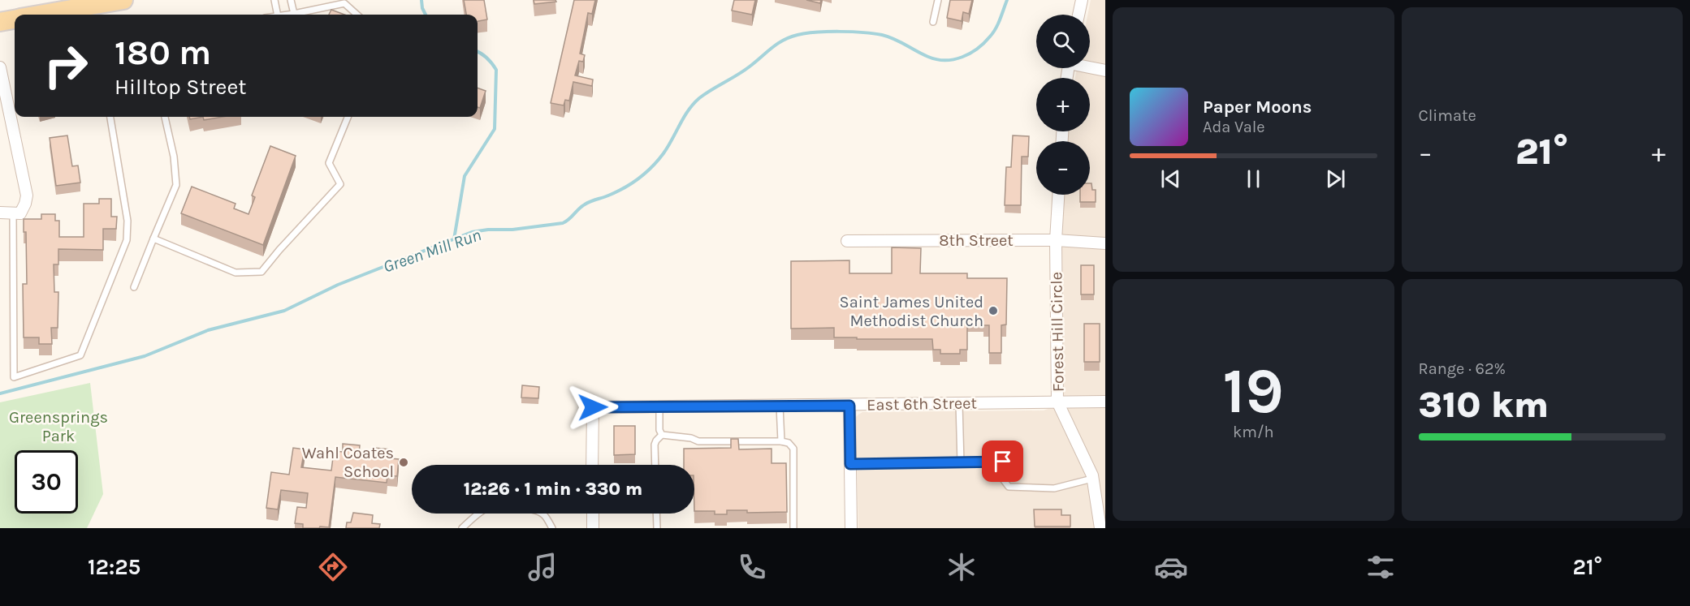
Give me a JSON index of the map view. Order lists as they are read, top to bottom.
{
  "streets": {
    "street": ["8th Street", "Forest Hill Circle", "East 6th Street"]
  },
  "crossings": [
    ["8th Street", "Forest Hill Circle"],
    ["Forest Hill Circle", "East 6th Street"]
  ],
  "water": ["Green Mill Run"],
  "parks": ["Greensprings Park"],
  "places": ["Saint James United Methodist Church", "Wahl Coates School"],
  "page": {
    "tile": [
      "Climate",
      ["19", "km/h"],
      ["Range · 62%", "310 km"]
    ],
    "map_buttons": ["+", "−"],
    "turn": ["180 m", "Hilltop Street"],
    "song": ["Paper Moons", "Ada Vale"],
    "heat": ["−", "21°", "+"],
    "limit": "30",
    "trip": "12:26 · 1 min · 330 m",
    "tabs": ["12:25", "21°"]
  }
}
